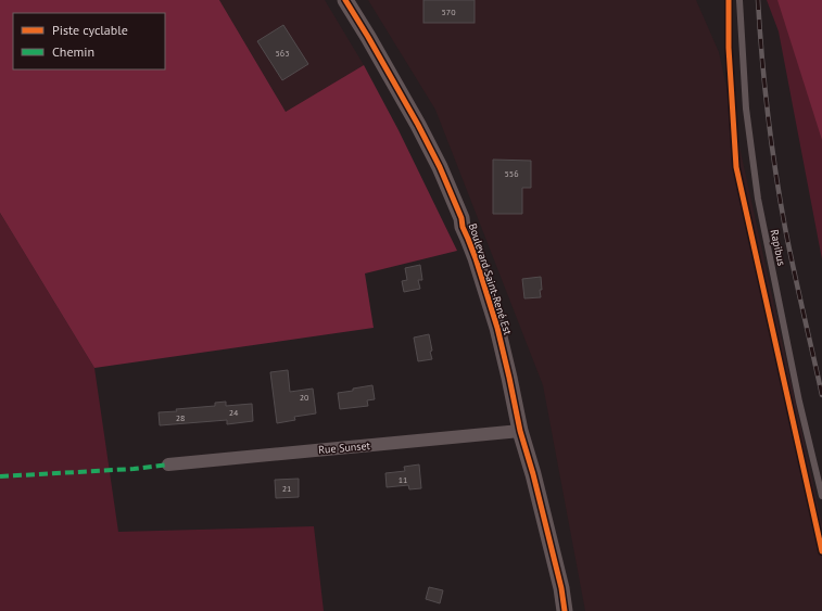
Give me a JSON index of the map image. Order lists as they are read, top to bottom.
{
  "streets": {
    "street": ["Boulevard Saint-René Est", "Rue Sunset"],
    "lane": ["Rapibus"]
  },
  "crossings": [
    ["Boulevard Saint-René Est", "Rue Sunset"]
  ],
  "house_numbers": [
    "570",
    "563",
    "556",
    "20",
    "24",
    "28",
    "11",
    "21"
  ],
  "legend": ["Piste cyclable", "Chemin"]
}
